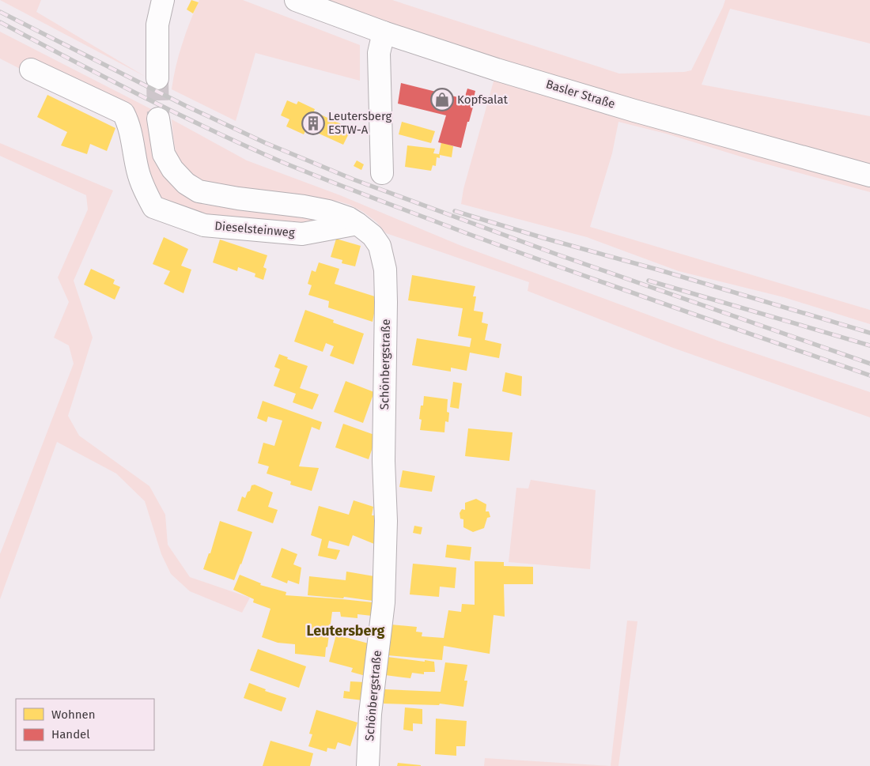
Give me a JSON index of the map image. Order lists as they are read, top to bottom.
{
  "streets": {
    "street": ["Basler Straße", "Dieselsteinweg", "Schönbergstraße"]
  },
  "crossings": [
    ["Dieselsteinweg", "Schönbergstraße"]
  ],
  "districts": ["Leutersberg"],
  "places": {
    "shop": ["Kopfsalat"],
    "building": ["Leutersberg ESTW-A"]
  },
  "legend": ["Wohnen", "Handel"]
}
